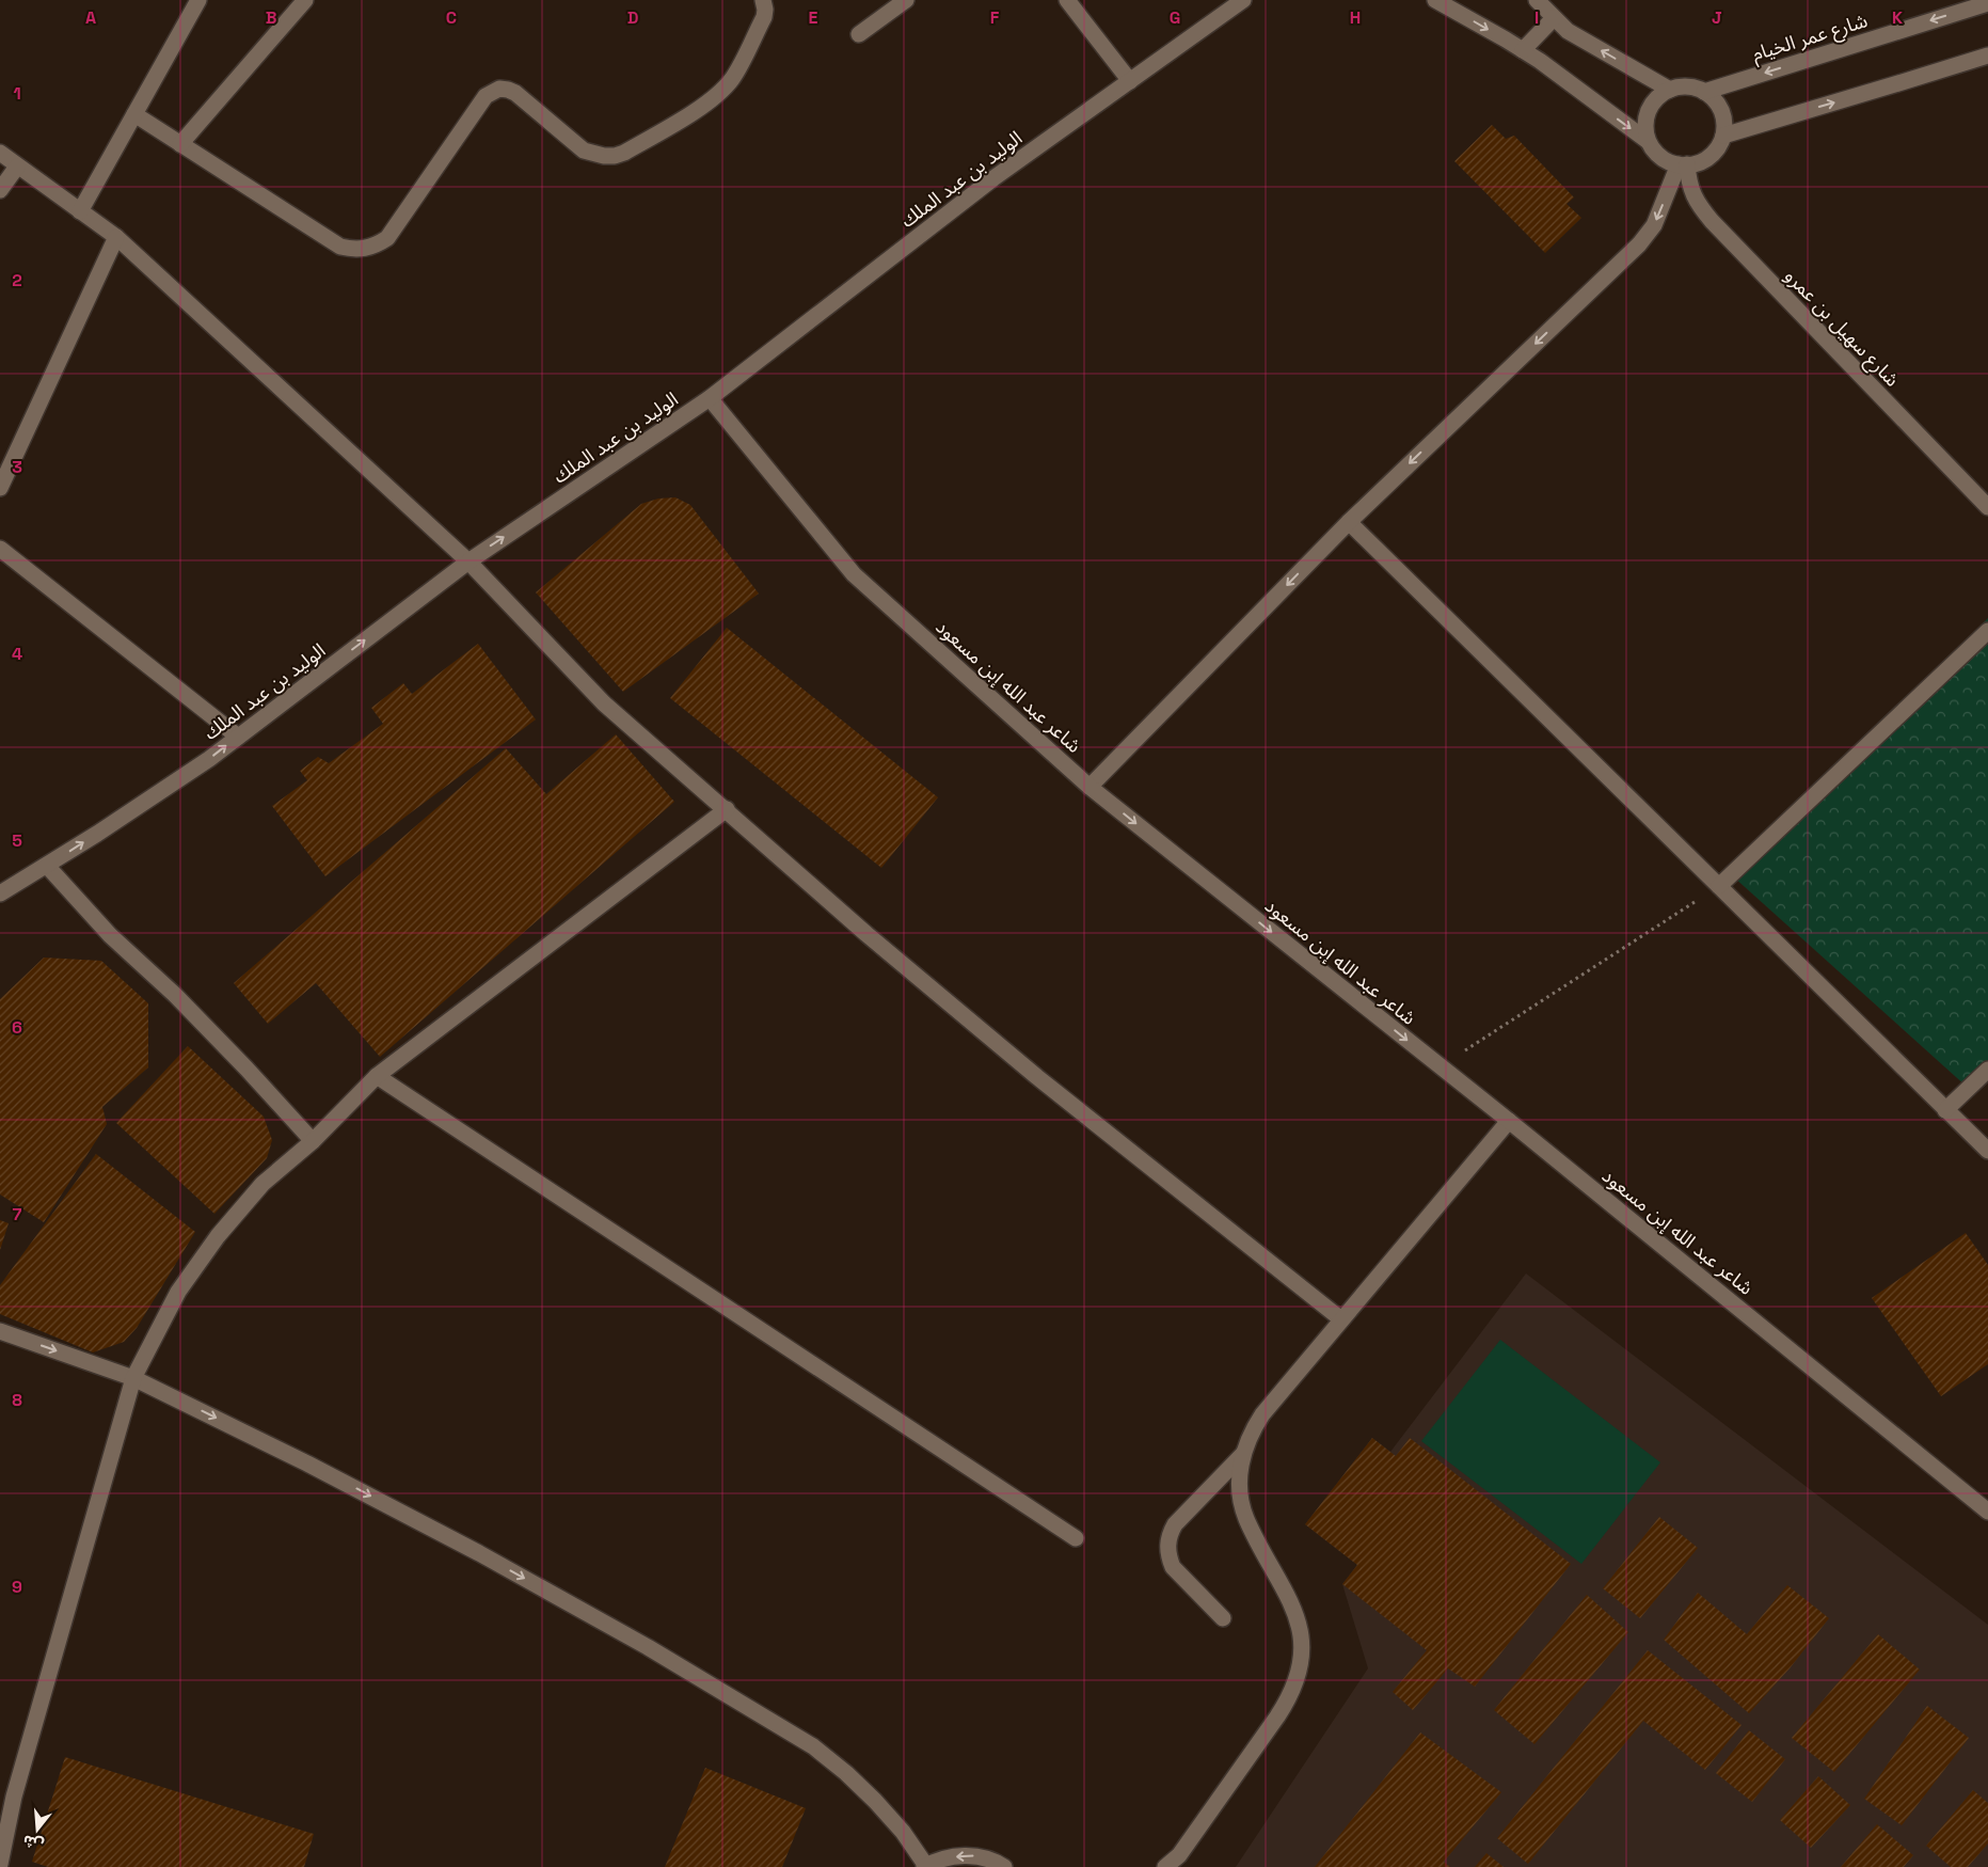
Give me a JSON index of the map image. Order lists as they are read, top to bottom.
{
  "streets": {
    "street": [
      "شارع عمر الخيام",
      "الوليد بن عبد الملك",
      "شارع سهيل بن عمرو",
      "شاعر عبد الله إبن مسعود"
    ]
  },
  "crossings": [
    ["شارع عمر الخيام", "شارع سهيل بن عمرو"],
    ["الوليد بن عبد الملك", "شاعر عبد الله إبن مسعود"]
  ],
  "one_way": ["الوليد بن عبد الملك"],
  "north": "bottom",
  "grid": {
    "columns": [
      "A",
      "B",
      "C",
      "D",
      "E",
      "F",
      "G",
      "H",
      "I",
      "J",
      "K"
    ],
    "rows": [
      "1",
      "2",
      "3",
      "4",
      "5",
      "6",
      "7",
      "8",
      "9"
    ]
  }
}
